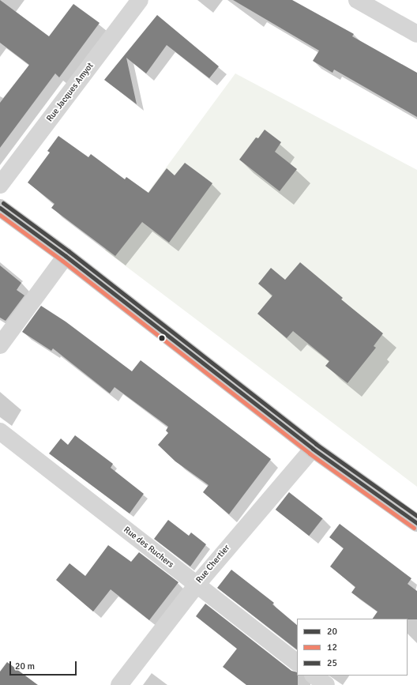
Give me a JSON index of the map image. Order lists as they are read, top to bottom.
{
  "streets": {
    "street": ["Rue Jacques Amyot", "Rue des Ruchers", "Rue Chertier"]
  },
  "crossings": [
    ["Rue des Ruchers", "Rue Chertier"]
  ],
  "lines": ["transit line 25", "transit line 20", "transit line 12"],
  "legend": ["20", "12", "25"],
  "scale_bar": "20 m"
}
